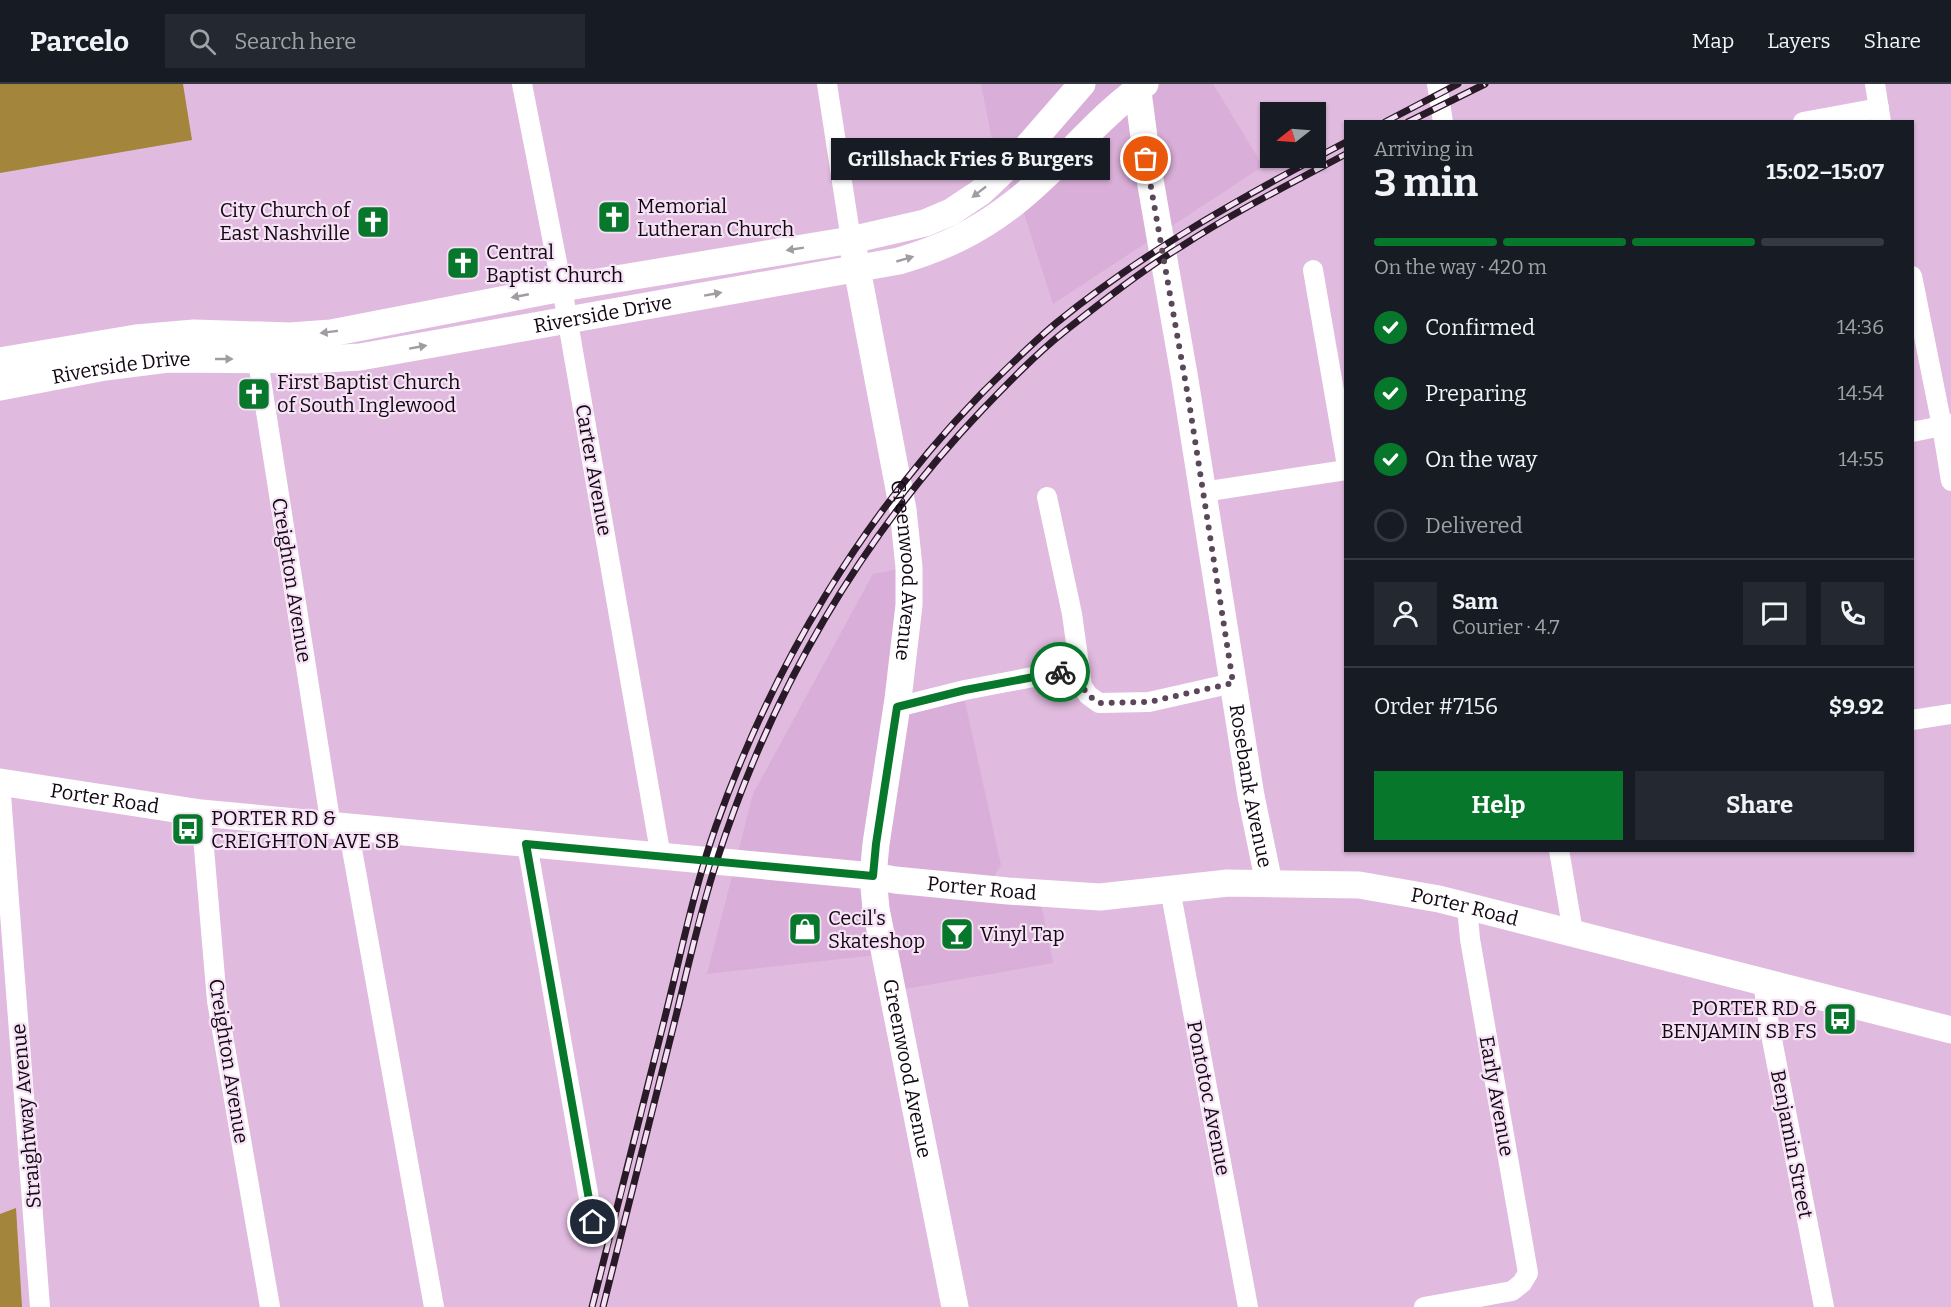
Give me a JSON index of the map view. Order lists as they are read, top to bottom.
{
  "streets": {
    "street": [
      "Riverside Drive",
      "Carter Avenue",
      "Greenwood Avenue",
      "Creighton Avenue",
      "Rosebank Avenue",
      "Porter Road",
      "Early Avenue",
      "Pontotoc Avenue",
      "Straightway Avenue",
      "Benjamin Street"
    ]
  },
  "crossings": [
    ["Riverside Drive", "Carter Avenue"],
    ["Riverside Drive", "Greenwood Avenue"],
    ["Riverside Drive", "Creighton Avenue"],
    ["Riverside Drive", "Rosebank Avenue"],
    ["Carter Avenue", "Porter Road"],
    ["Greenwood Avenue", "Porter Road"],
    ["Creighton Avenue", "Porter Road"],
    ["Rosebank Avenue", "Porter Road"],
    ["Porter Road", "Early Avenue"],
    ["Porter Road", "Pontotoc Avenue"],
    ["Porter Road", "Straightway Avenue"],
    ["Porter Road", "Benjamin Street"]
  ],
  "places": {
    "other": ["Grillshack Fries & Burgers"],
    "church": [
      "Memorial Lutheran Church",
      "City Church of East Nashville",
      "Central Baptist Church",
      "First Baptist Church of South Inglewood"
    ],
    "bus stop": ["PORTER RD & CREIGHTON AVE SB", "PORTER RD & BENJAMIN SB FS"],
    "shop": ["Cecil's Skateshop"],
    "bar": ["Vinyl Tap"]
  },
  "north": "left",
  "page": {
    "header": "Parcelo",
    "search": "Search here",
    "nav": ["Map", "Layers", "Share"],
    "heading": ["3 min", "Arriving in", "15:02–15:07"],
    "panel": [
      "Sam",
      "Courier · 4.7",
      "Order #7156",
      "$9.92"
    ],
    "bubble": "Grillshack Fries & Burgers",
    "bar": "On the way · 420 m",
    "list": [
      ["Confirmed", "14:36"],
      ["Preparing", "14:54"],
      ["On the way", "14:55"],
      "Delivered"
    ],
    "buttons": ["Help", "Share"]
  }
}
